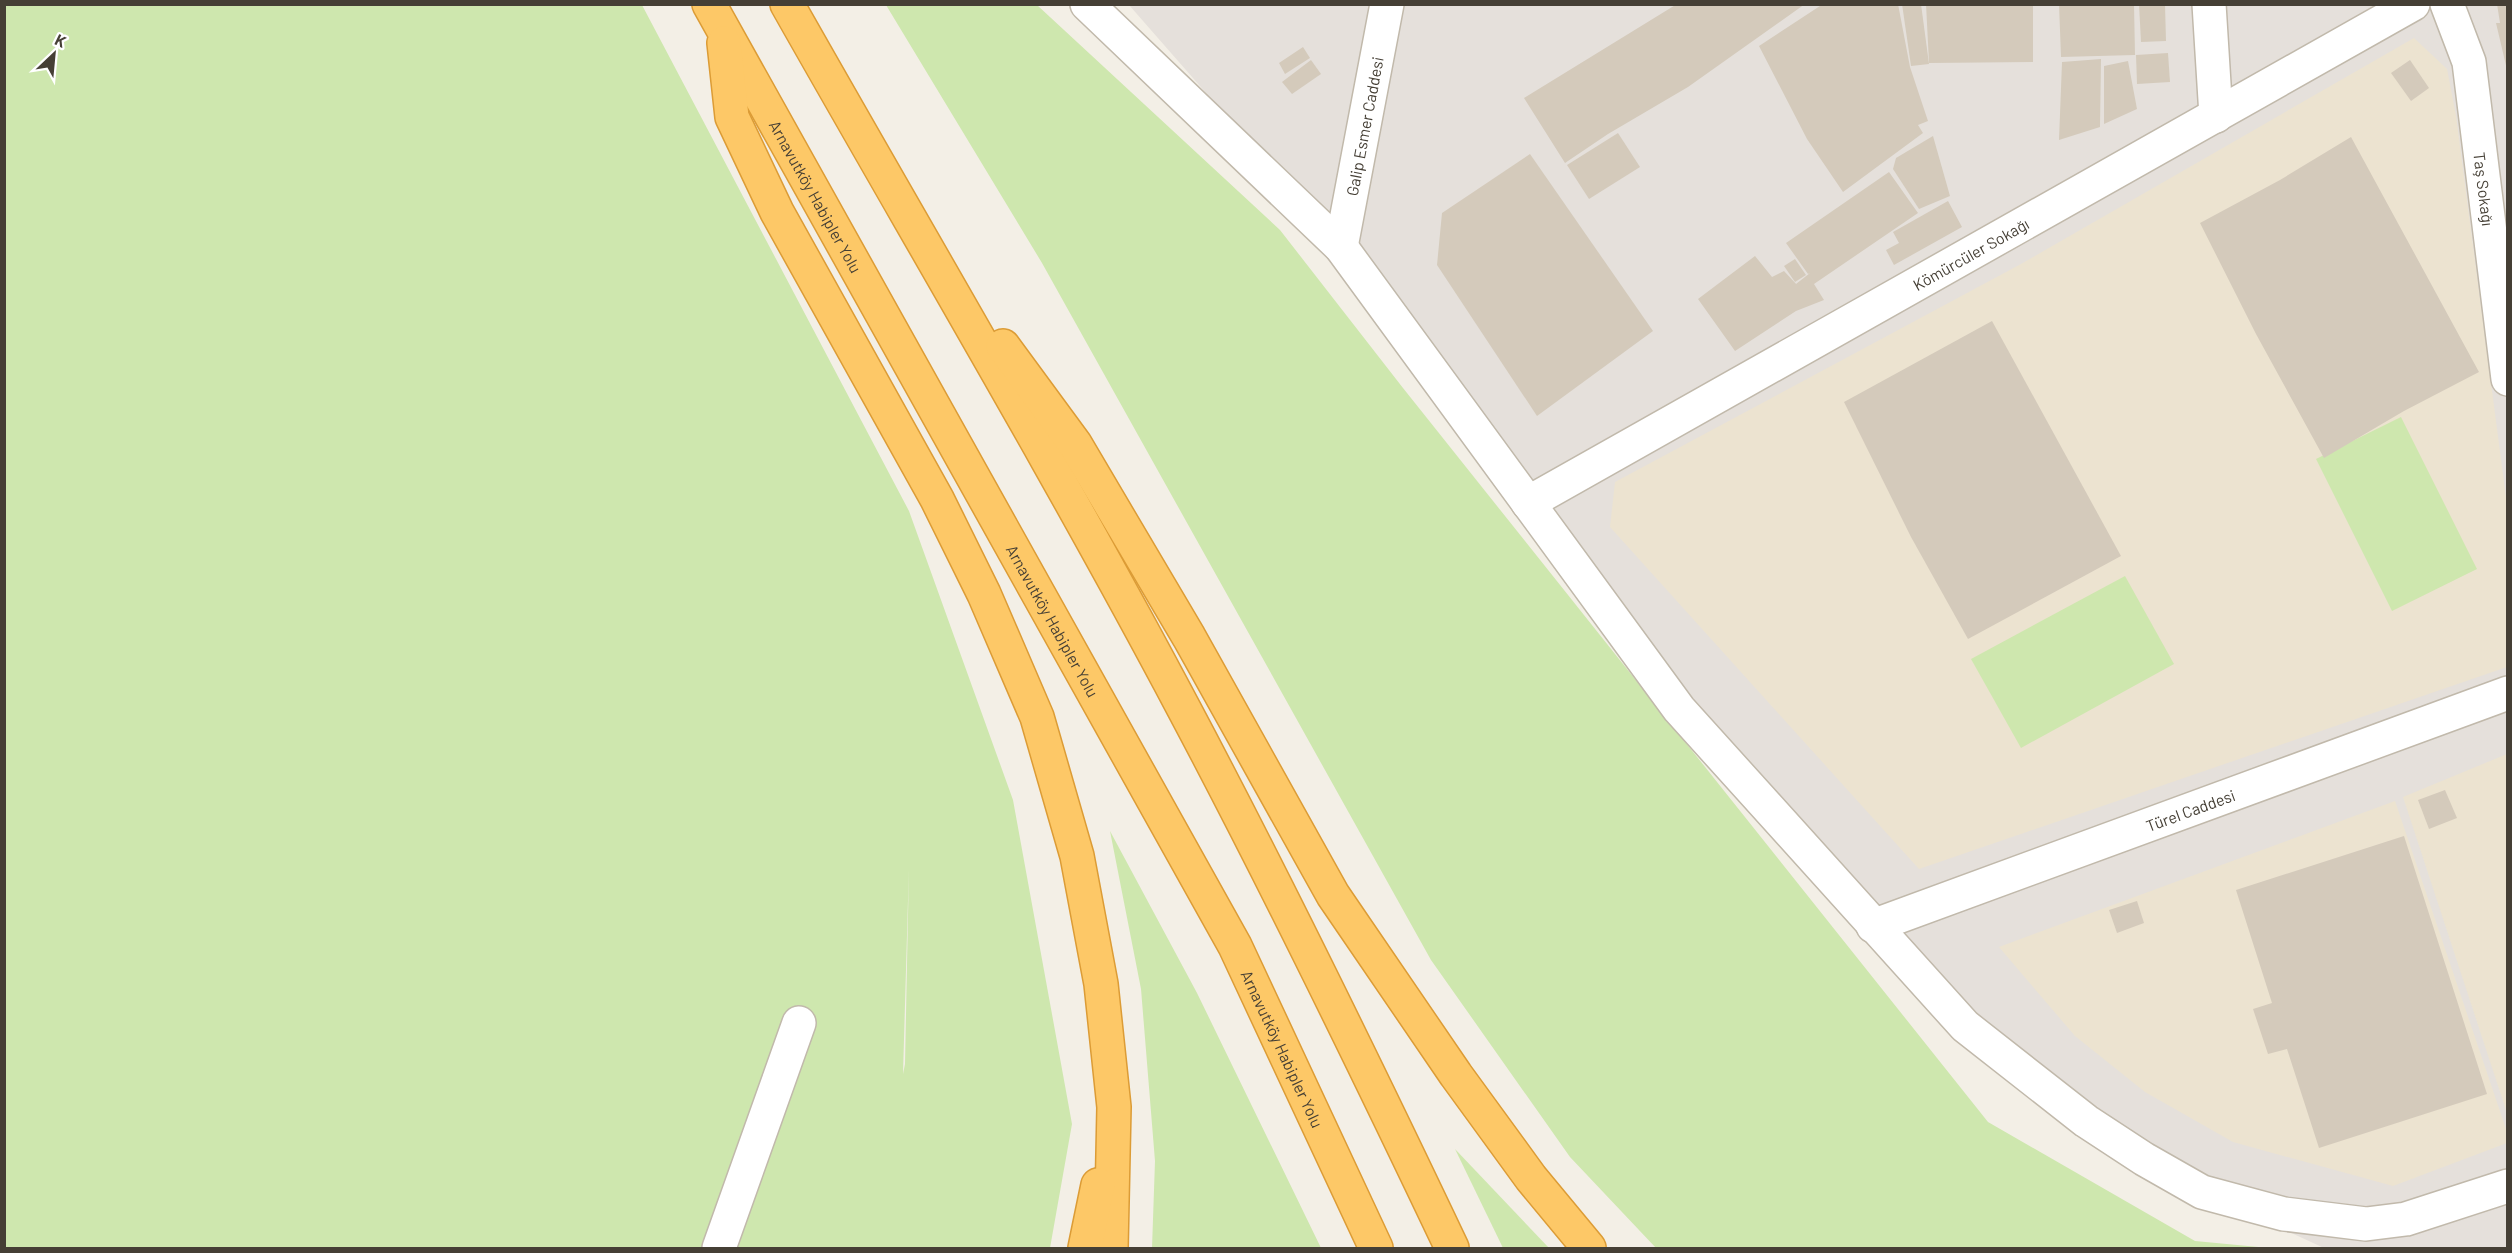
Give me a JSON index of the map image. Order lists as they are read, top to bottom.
{
  "streets": {
    "highway": ["Arnavutköy Habipler Yolu"],
    "street": [
      "Galip Esmer Caddesi",
      "Taş Sokağı",
      "Kömürcüler Sokağı",
      "Türel Caddesi"
    ]
  },
  "north": "top right"
}
